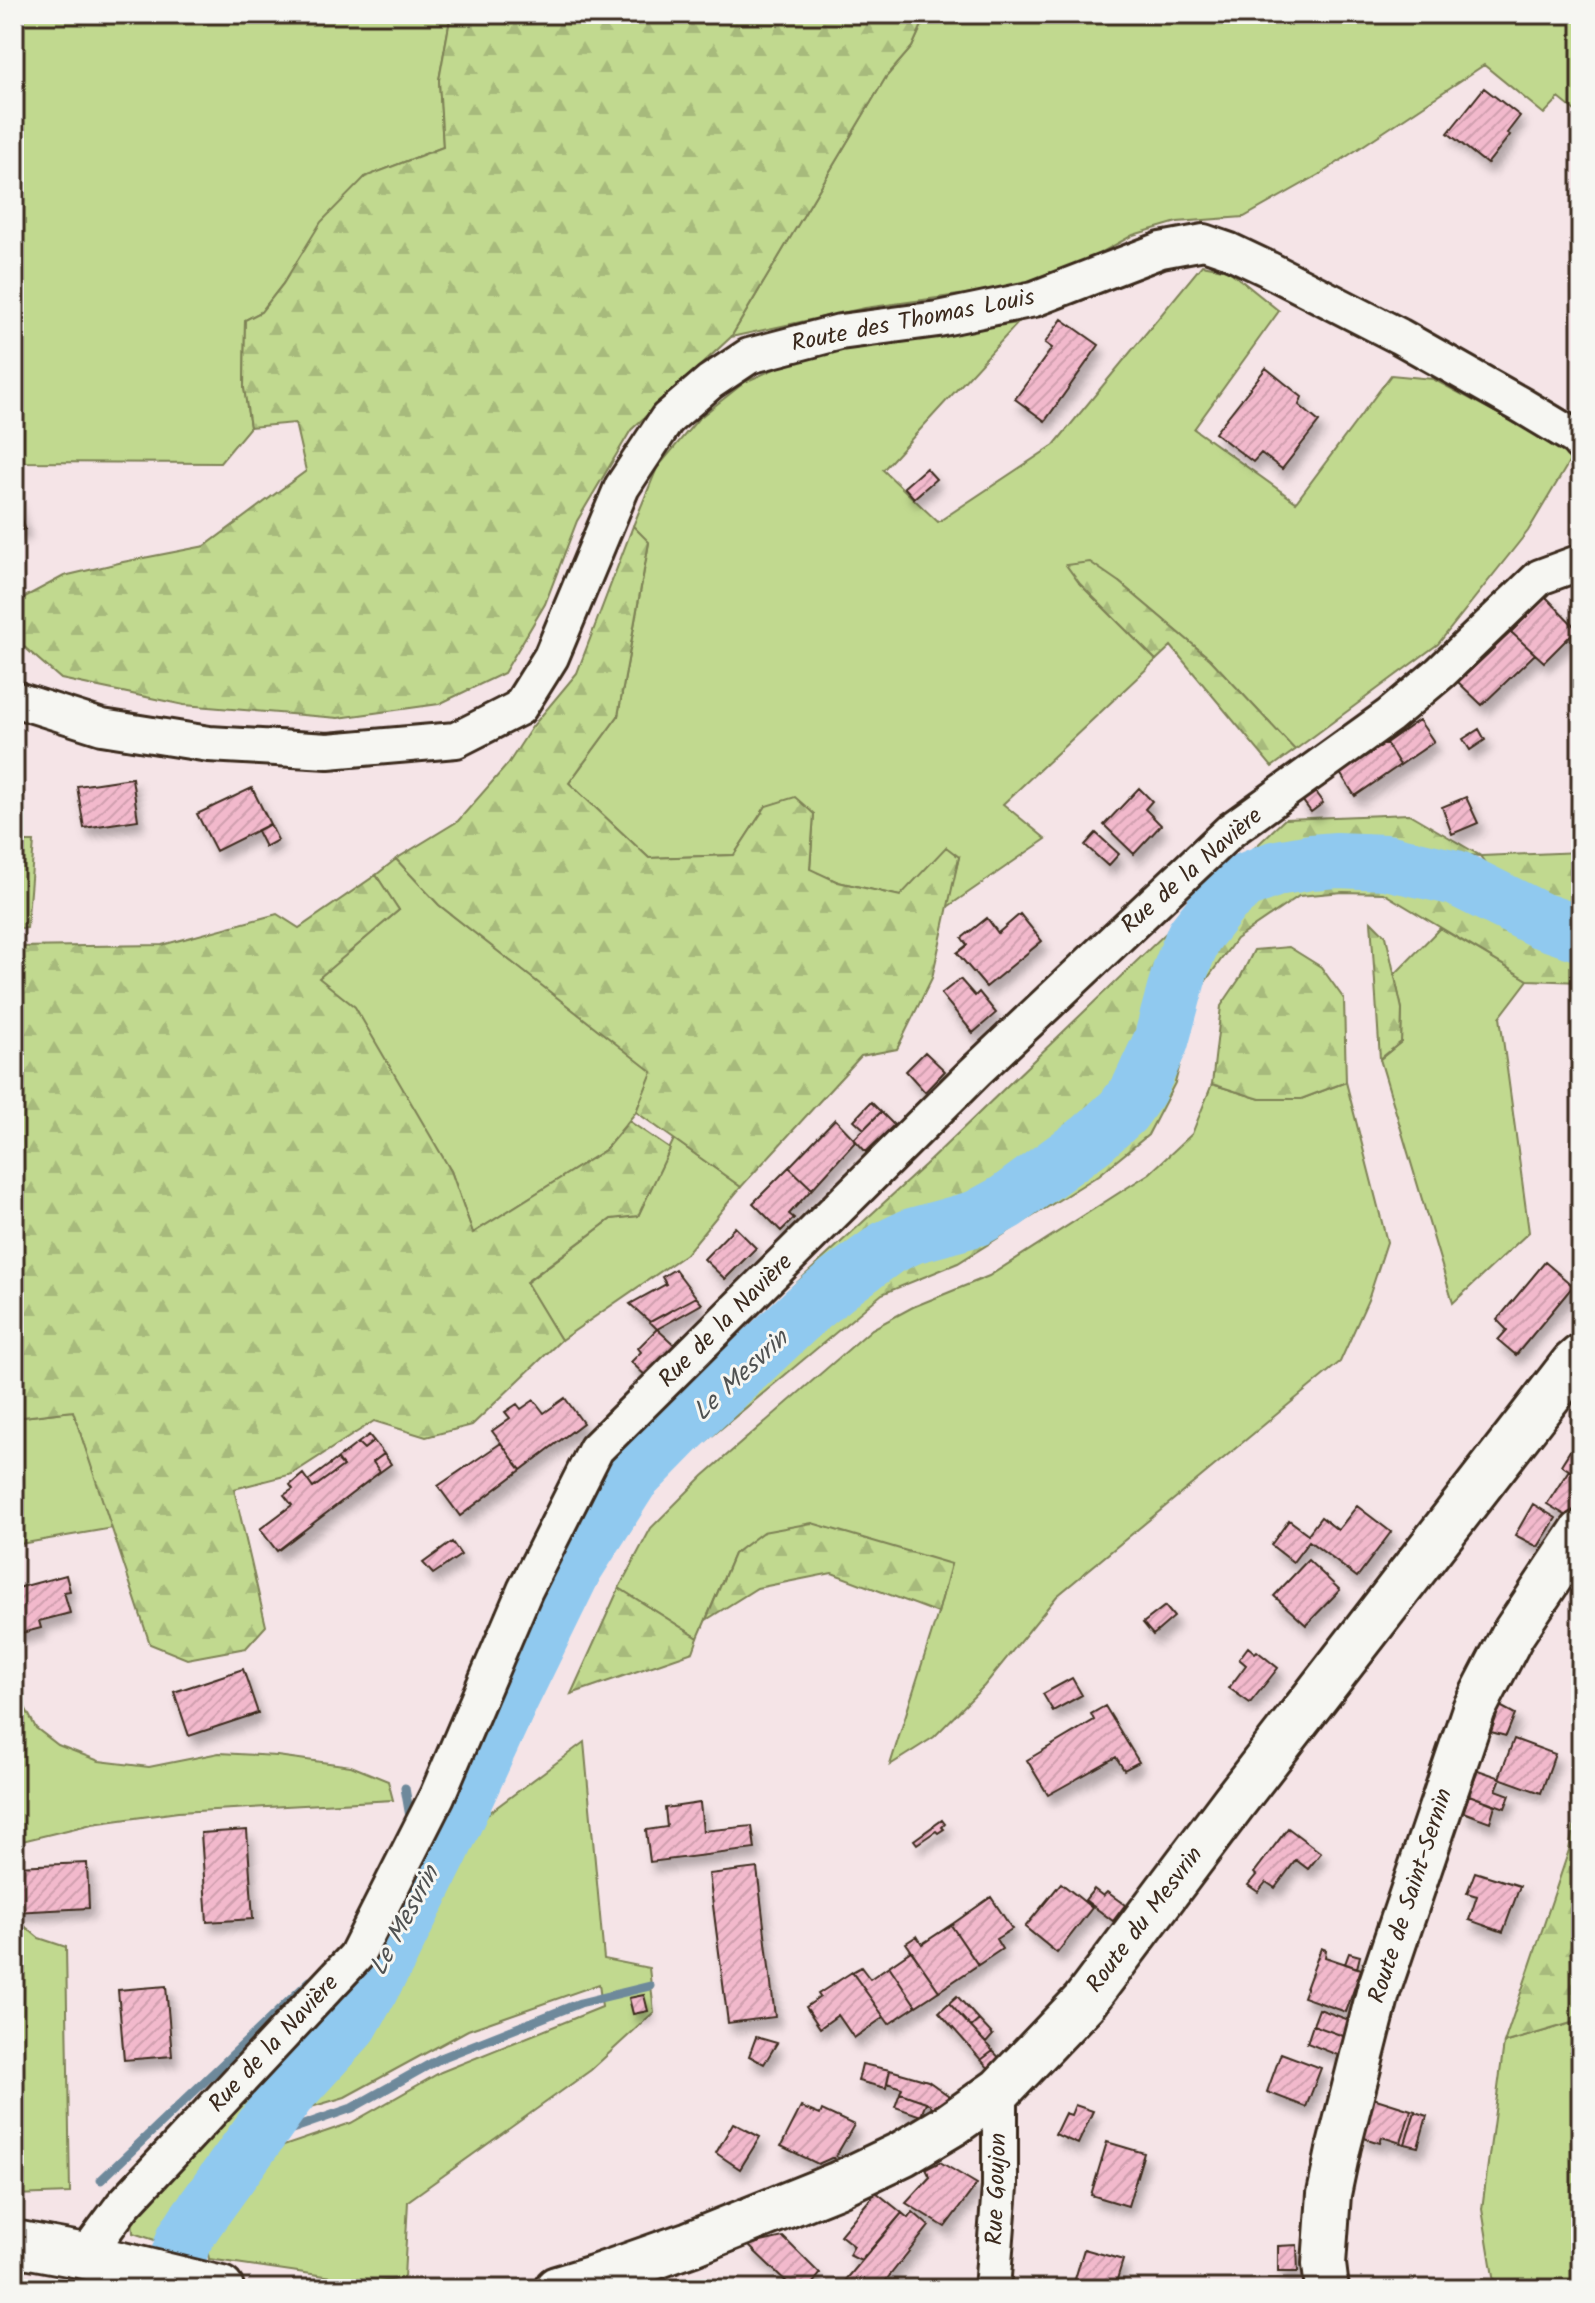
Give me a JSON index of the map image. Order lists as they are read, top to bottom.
{
  "streets": {
    "main road": ["Route du Mesvrin"],
    "street": [
      "Route des Thomas Louis",
      "Rue de la Navière",
      "Route de Saint-Sernin",
      "Rue Goujon"
    ]
  },
  "crossings": [
    ["Route du Mesvrin", "Rue Goujon"]
  ],
  "water": ["Le Mesvrin"]
}
